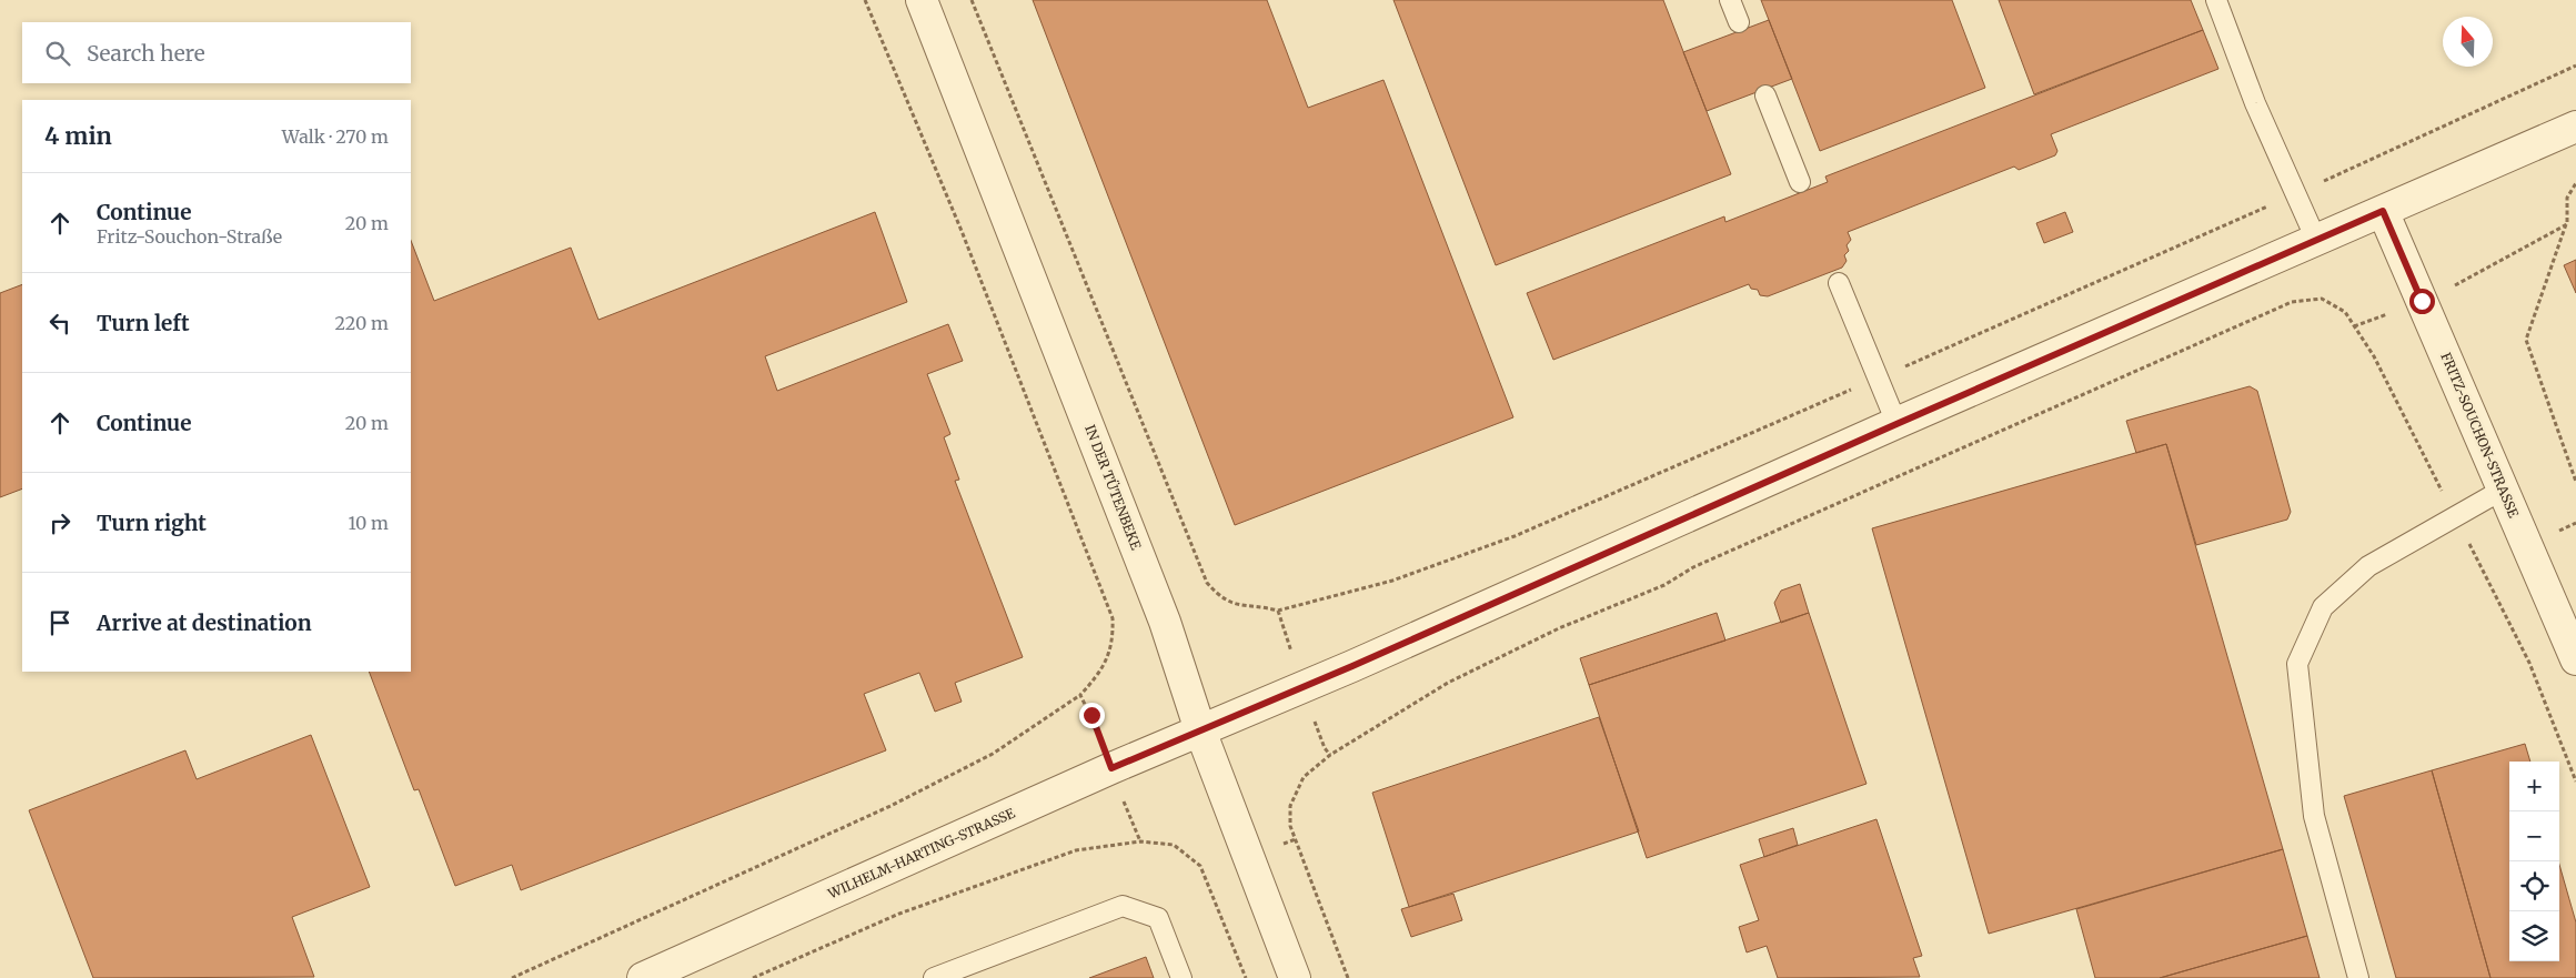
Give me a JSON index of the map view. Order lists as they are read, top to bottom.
{
  "streets": {
    "street": ["FRITZ-SOUCHON-STRASSE", "IN DER TÜTENBEKE", "WILHELM-HARTING-STRASSE"]
  },
  "crossings": [
    ["FRITZ-SOUCHON-STRASSE", "WILHELM-HARTING-STRASSE"],
    ["IN DER TÜTENBEKE", "WILHELM-HARTING-STRASSE"]
  ],
  "north": "top",
  "page": {
    "search": "Search here",
    "heading": ["4 min", "Walk · 270 m"],
    "list": [
      ["Continue", "Fritz-Souchon-Straße", "20 m"],
      ["Turn left", "220 m"],
      ["Continue", "20 m"],
      ["Turn right", "10 m"],
      "Arrive at destination"
    ],
    "map_buttons": ["+", "−"]
  }
}
